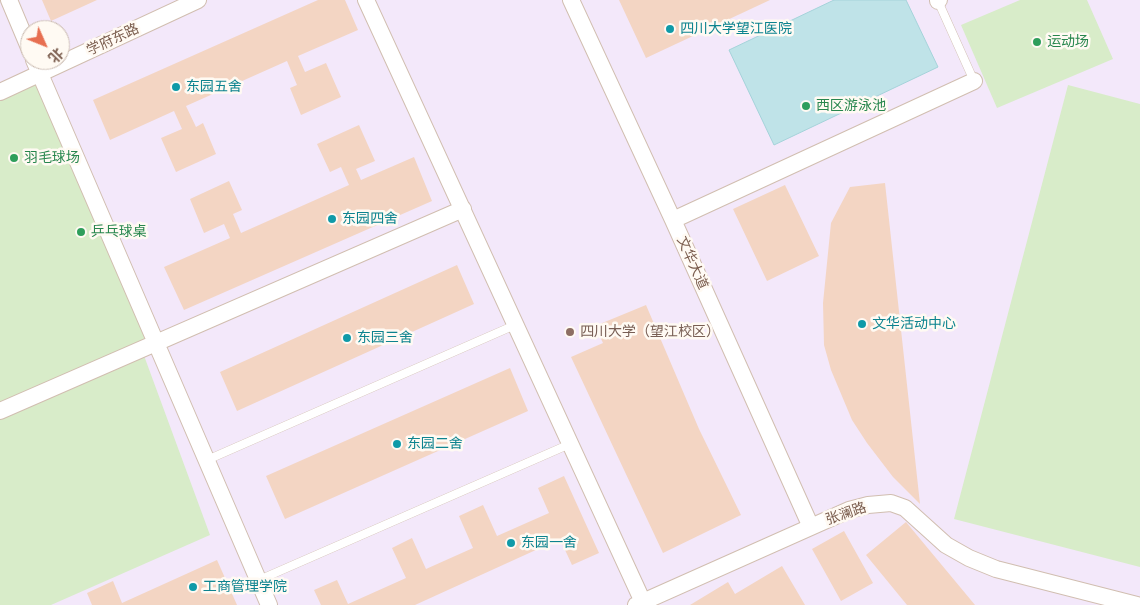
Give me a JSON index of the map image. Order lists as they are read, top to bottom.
{
  "streets": {
    "street": ["学府东路", "文华大道", "张澜路"]
  },
  "crossings": [
    ["文华大道", "张澜路"]
  ],
  "places": [
    "四川大学望江医院",
    "运动场",
    "东园五舍",
    "西区游泳池",
    "羽毛球场",
    "东园四舍",
    "乒乓球桌",
    "文华活动中心",
    "四川大学（望江校区）",
    "东园三舍",
    "东园二舍",
    "东园一舍",
    "工商管理学院"
  ],
  "north": "bottom right"
}
